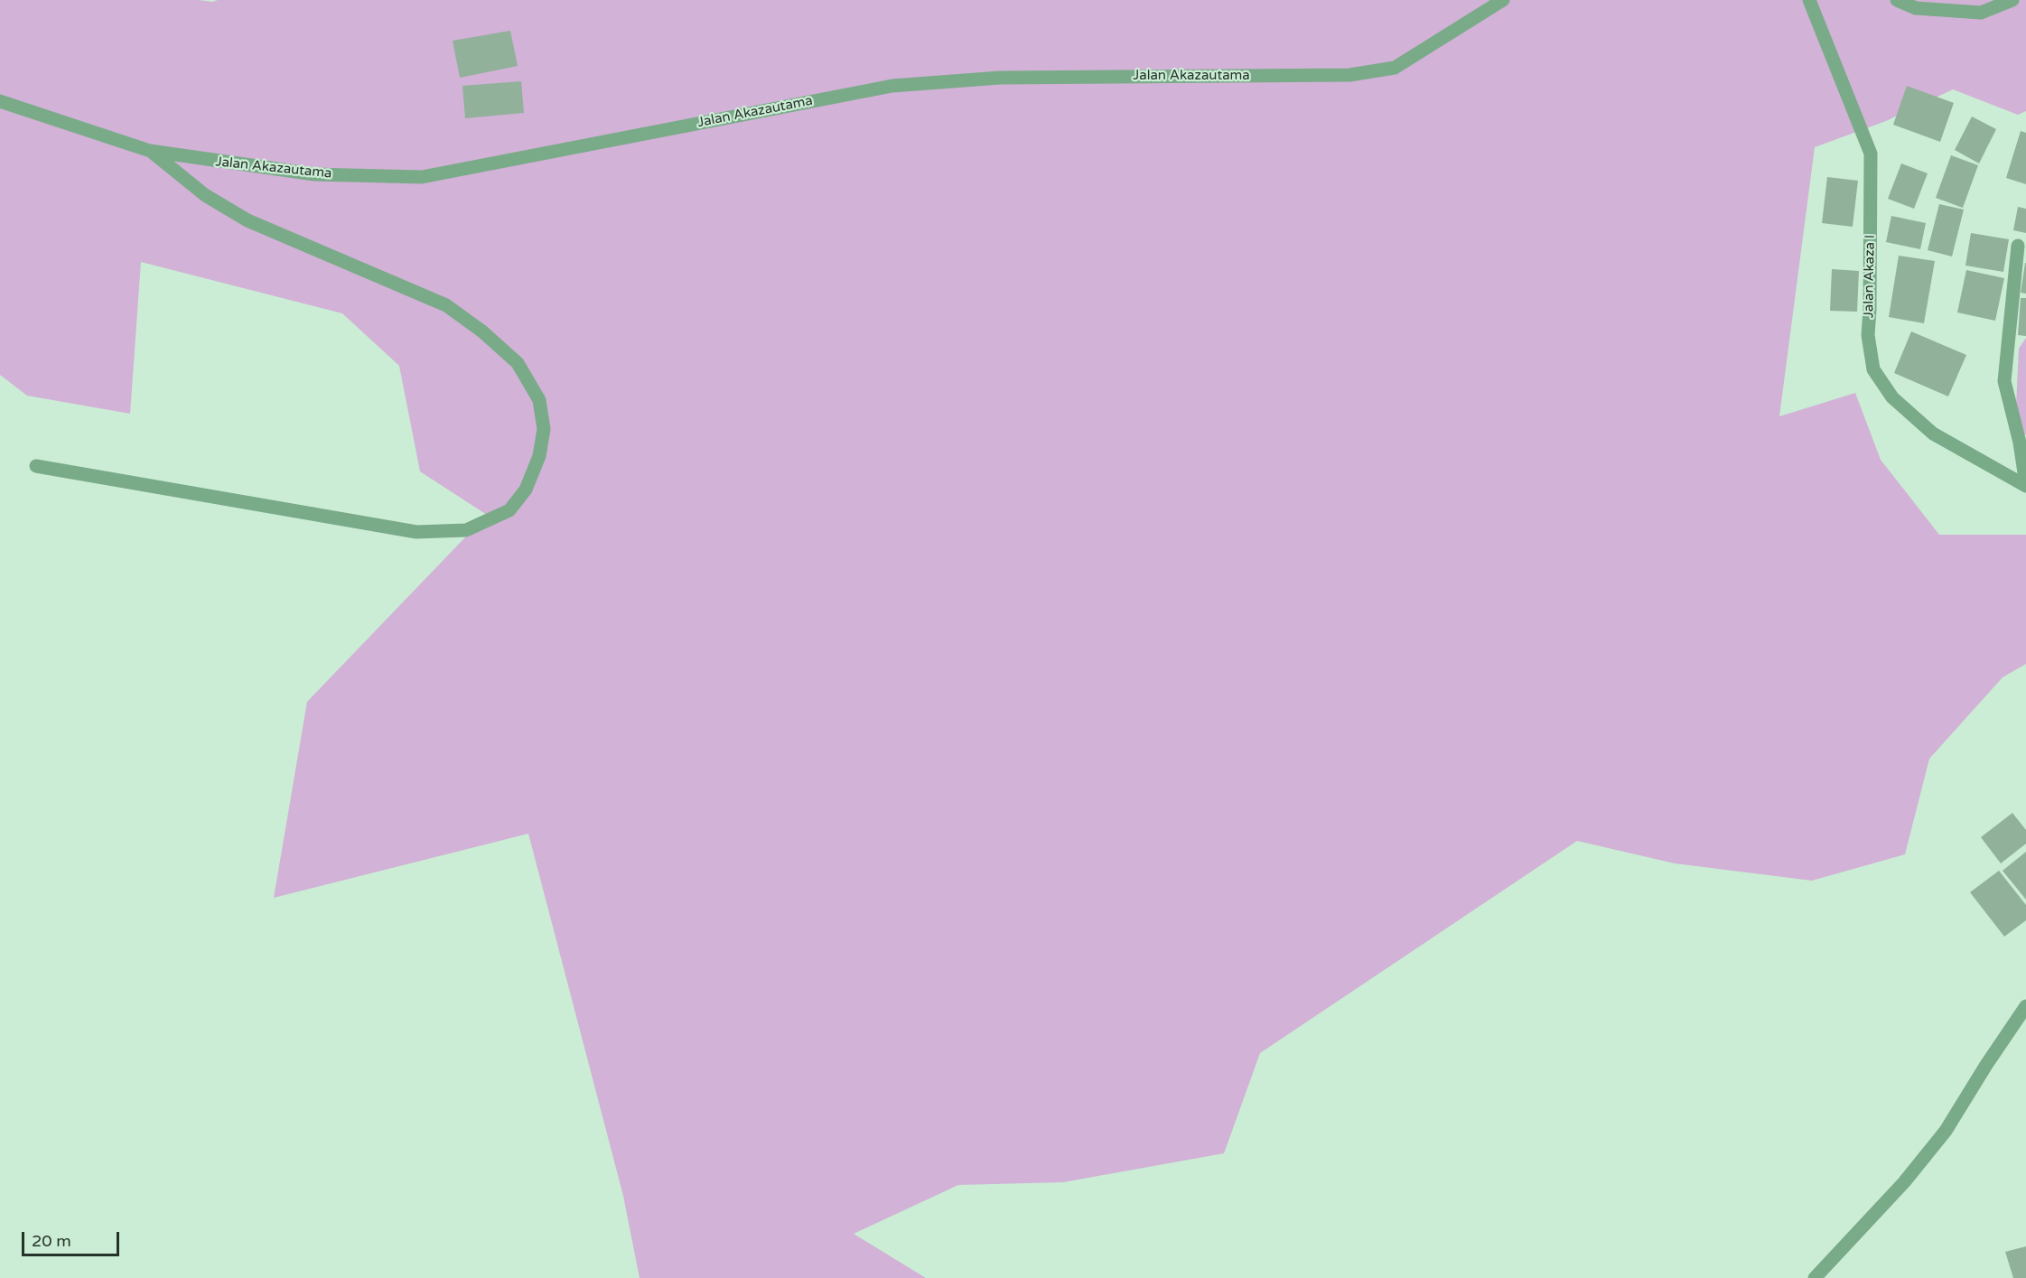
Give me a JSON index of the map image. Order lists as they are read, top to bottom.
{
  "streets": {
    "street": ["Jalan Akazautama", "Jalan Akaza I"]
  },
  "scale_bar": "20 m"
}
